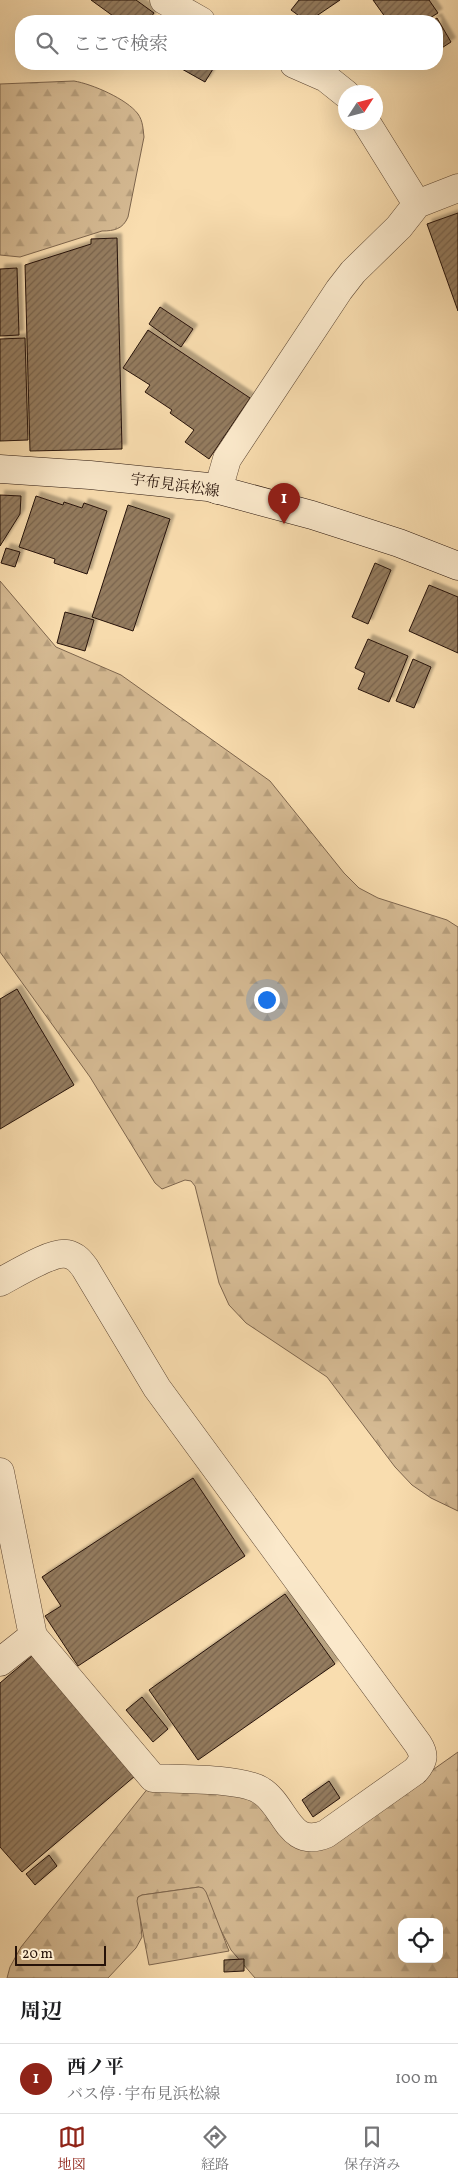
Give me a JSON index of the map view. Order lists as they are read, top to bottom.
{
  "streets": {
    "street": ["宇布見浜松線"]
  },
  "scale_bar": "20 m",
  "north": "top right",
  "page": {
    "search": "ここで検索",
    "pins": "1",
    "scale": "20 m",
    "heading": "周辺",
    "list": [
      {
        "mark": "1",
        "name": "西ノ平",
        "note": "バス停 · 宇布見浜松線",
        "value": "100 m"
      }
    ],
    "nav": ["地図", "経路", "保存済み"]
  }
}
